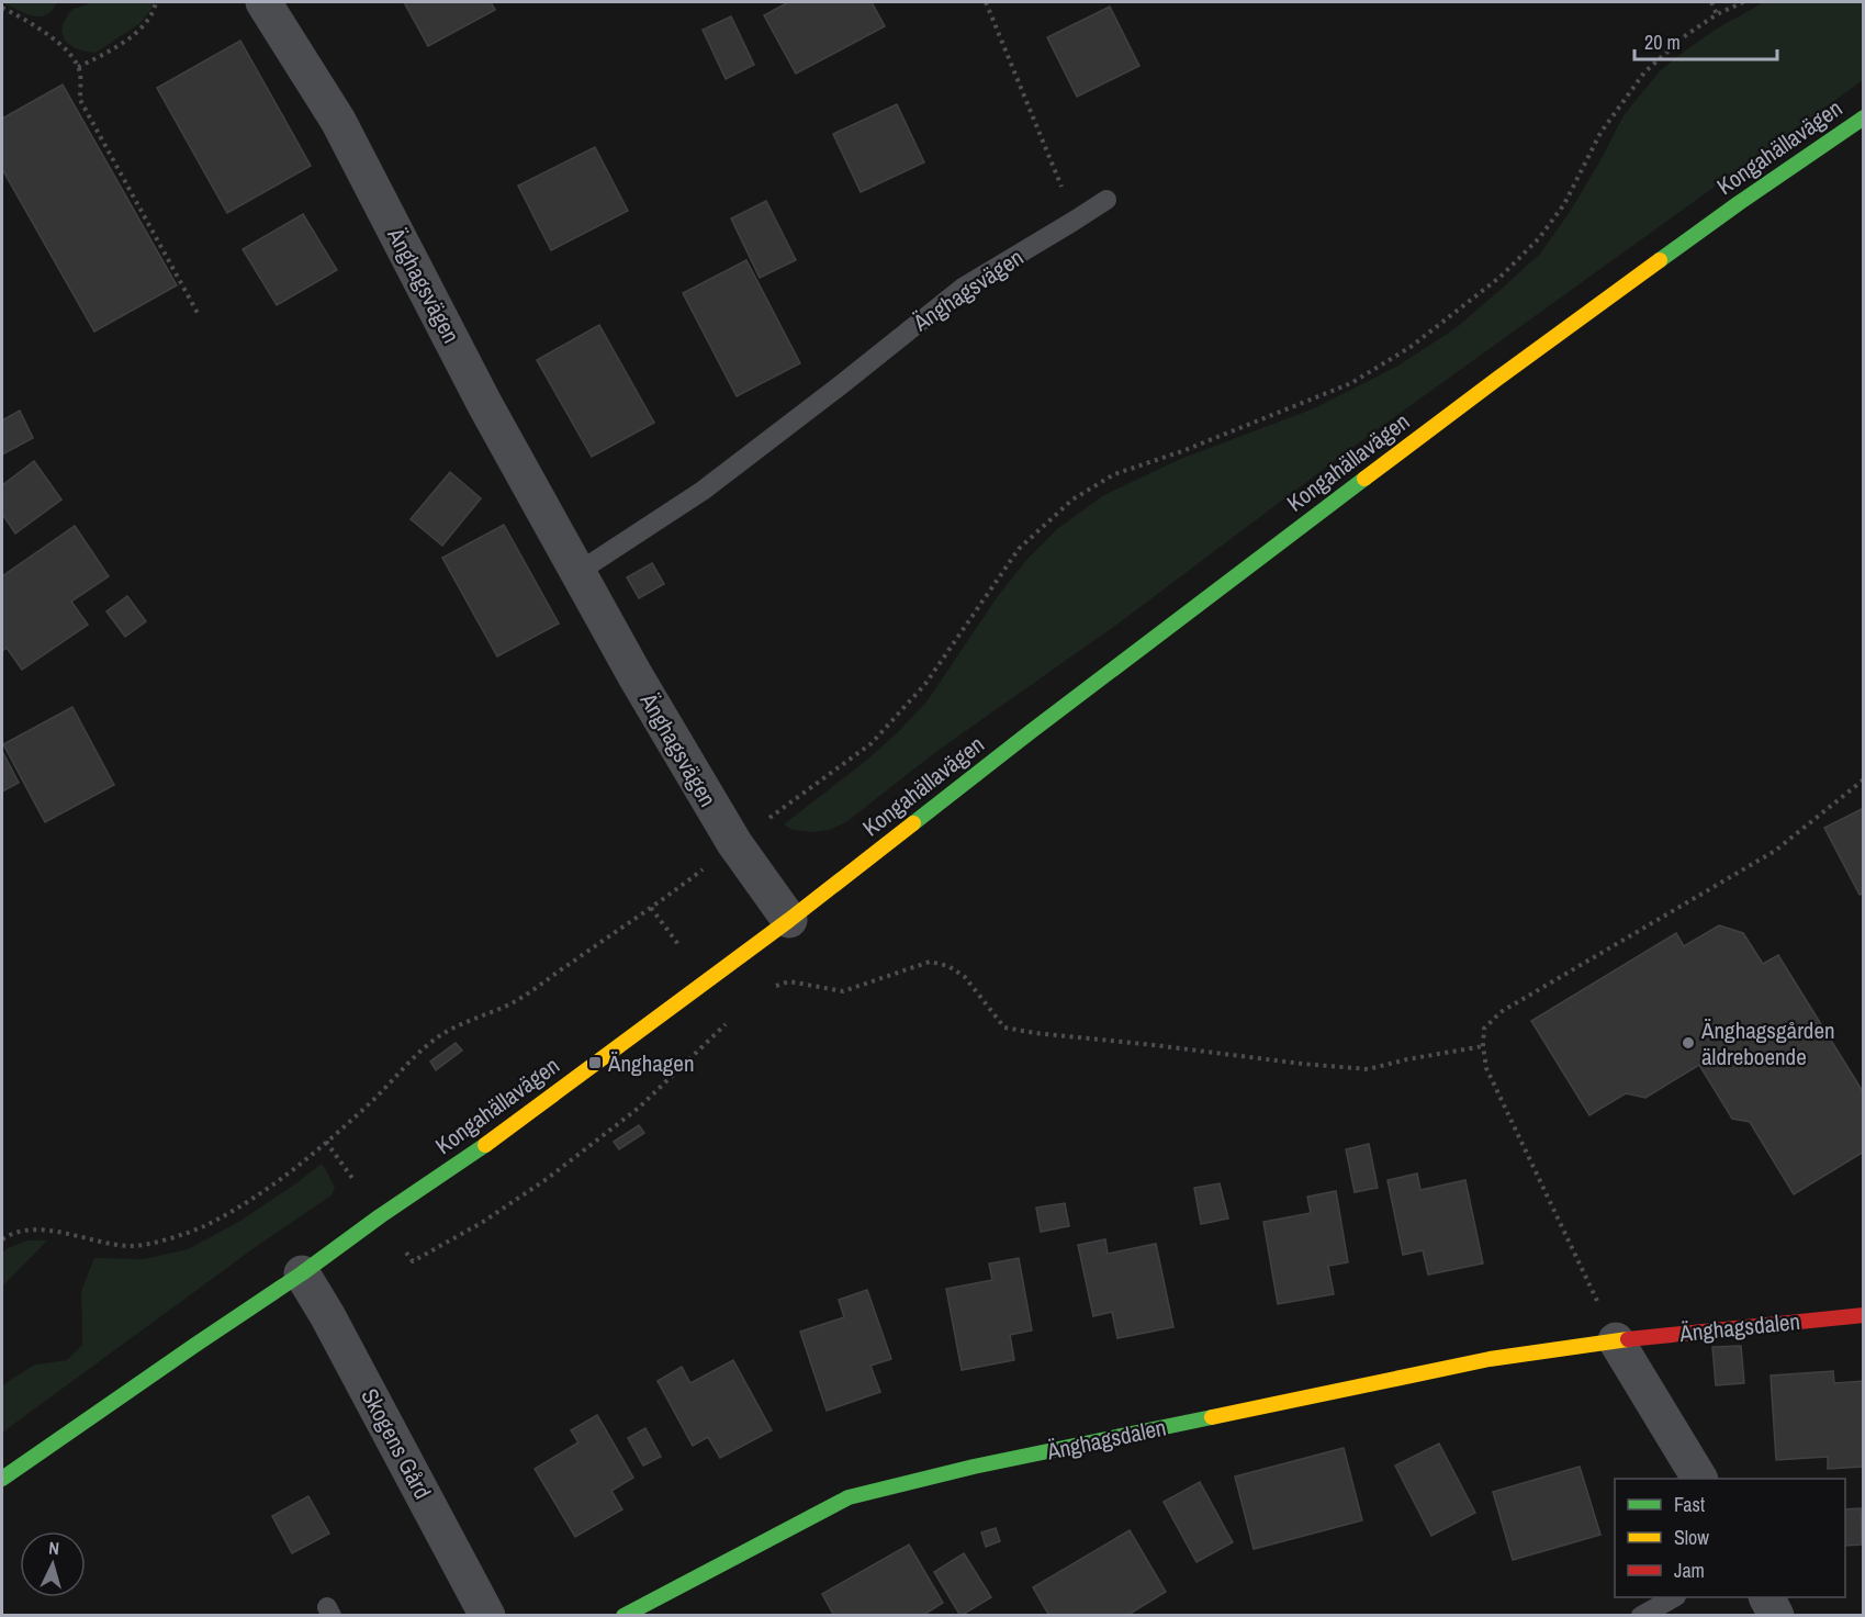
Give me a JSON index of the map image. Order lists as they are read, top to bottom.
{
  "streets": {
    "street": [
      "Kongahällavägen",
      "Änghagsvägen",
      "Änghagsdalen",
      "Skogens Gård"
    ]
  },
  "crossings": [
    ["Kongahällavägen", "Änghagsvägen"],
    ["Kongahällavägen", "Skogens Gård"]
  ],
  "places": {
    "other": ["Änghagsgården äldreboende"],
    "transit": ["Änghagen"]
  },
  "legend": ["Fast", "Slow", "Jam"],
  "scale_bar": "20 m",
  "north": "top"
}
